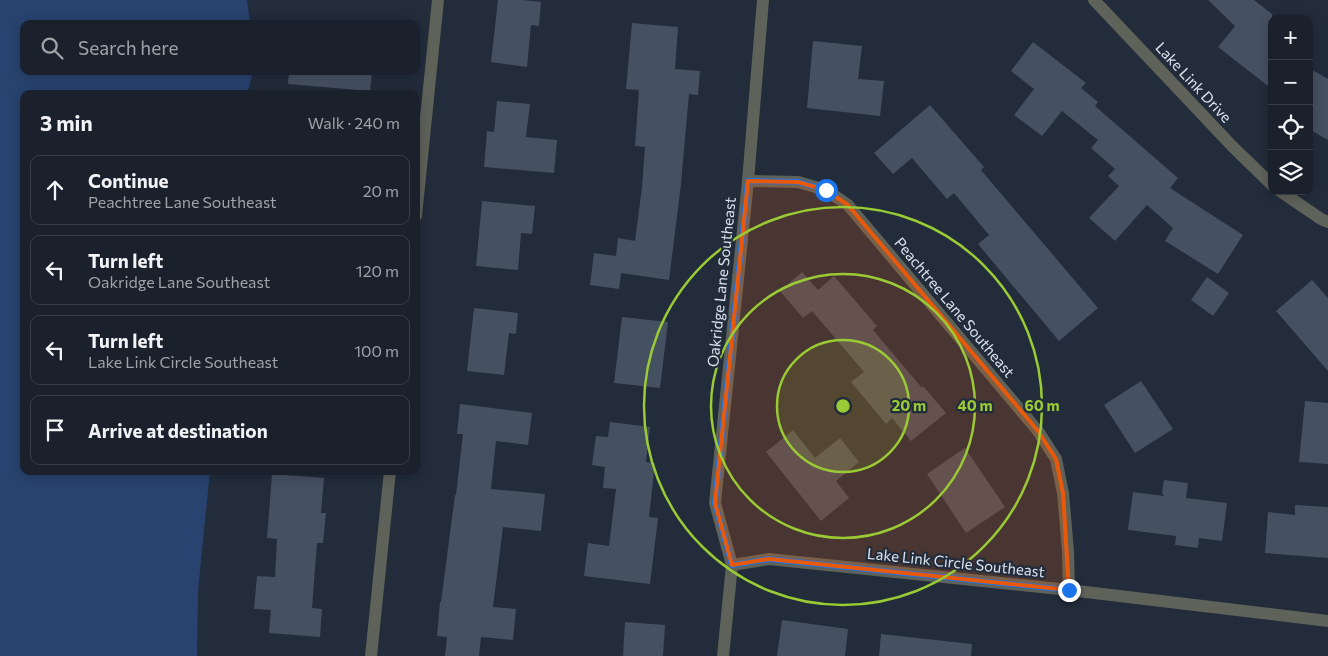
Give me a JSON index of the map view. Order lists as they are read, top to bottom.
{
  "streets": {
    "street": [
      "Lake Link Drive",
      "Oakridge Lane Southeast",
      "Peachtree Lane Southeast",
      "Lake Link Circle Southeast"
    ]
  },
  "crossings": [
    ["Oakridge Lane Southeast", "Peachtree Lane Southeast"],
    ["Oakridge Lane Southeast", "Lake Link Circle Southeast"],
    ["Peachtree Lane Southeast", "Lake Link Circle Southeast"]
  ],
  "page": {
    "map_buttons": ["+", "−"],
    "search": "Search here",
    "heading": ["3 min", "Walk · 240 m"],
    "list": [
      ["Continue", "Peachtree Lane Southeast", "20 m"],
      ["Turn left", "Oakridge Lane Southeast", "120 m"],
      ["Turn left", "Lake Link Circle Southeast", "100 m"],
      "Arrive at destination"
    ]
  },
  "rings": ["20 m", "40 m", "60 m"]
}
